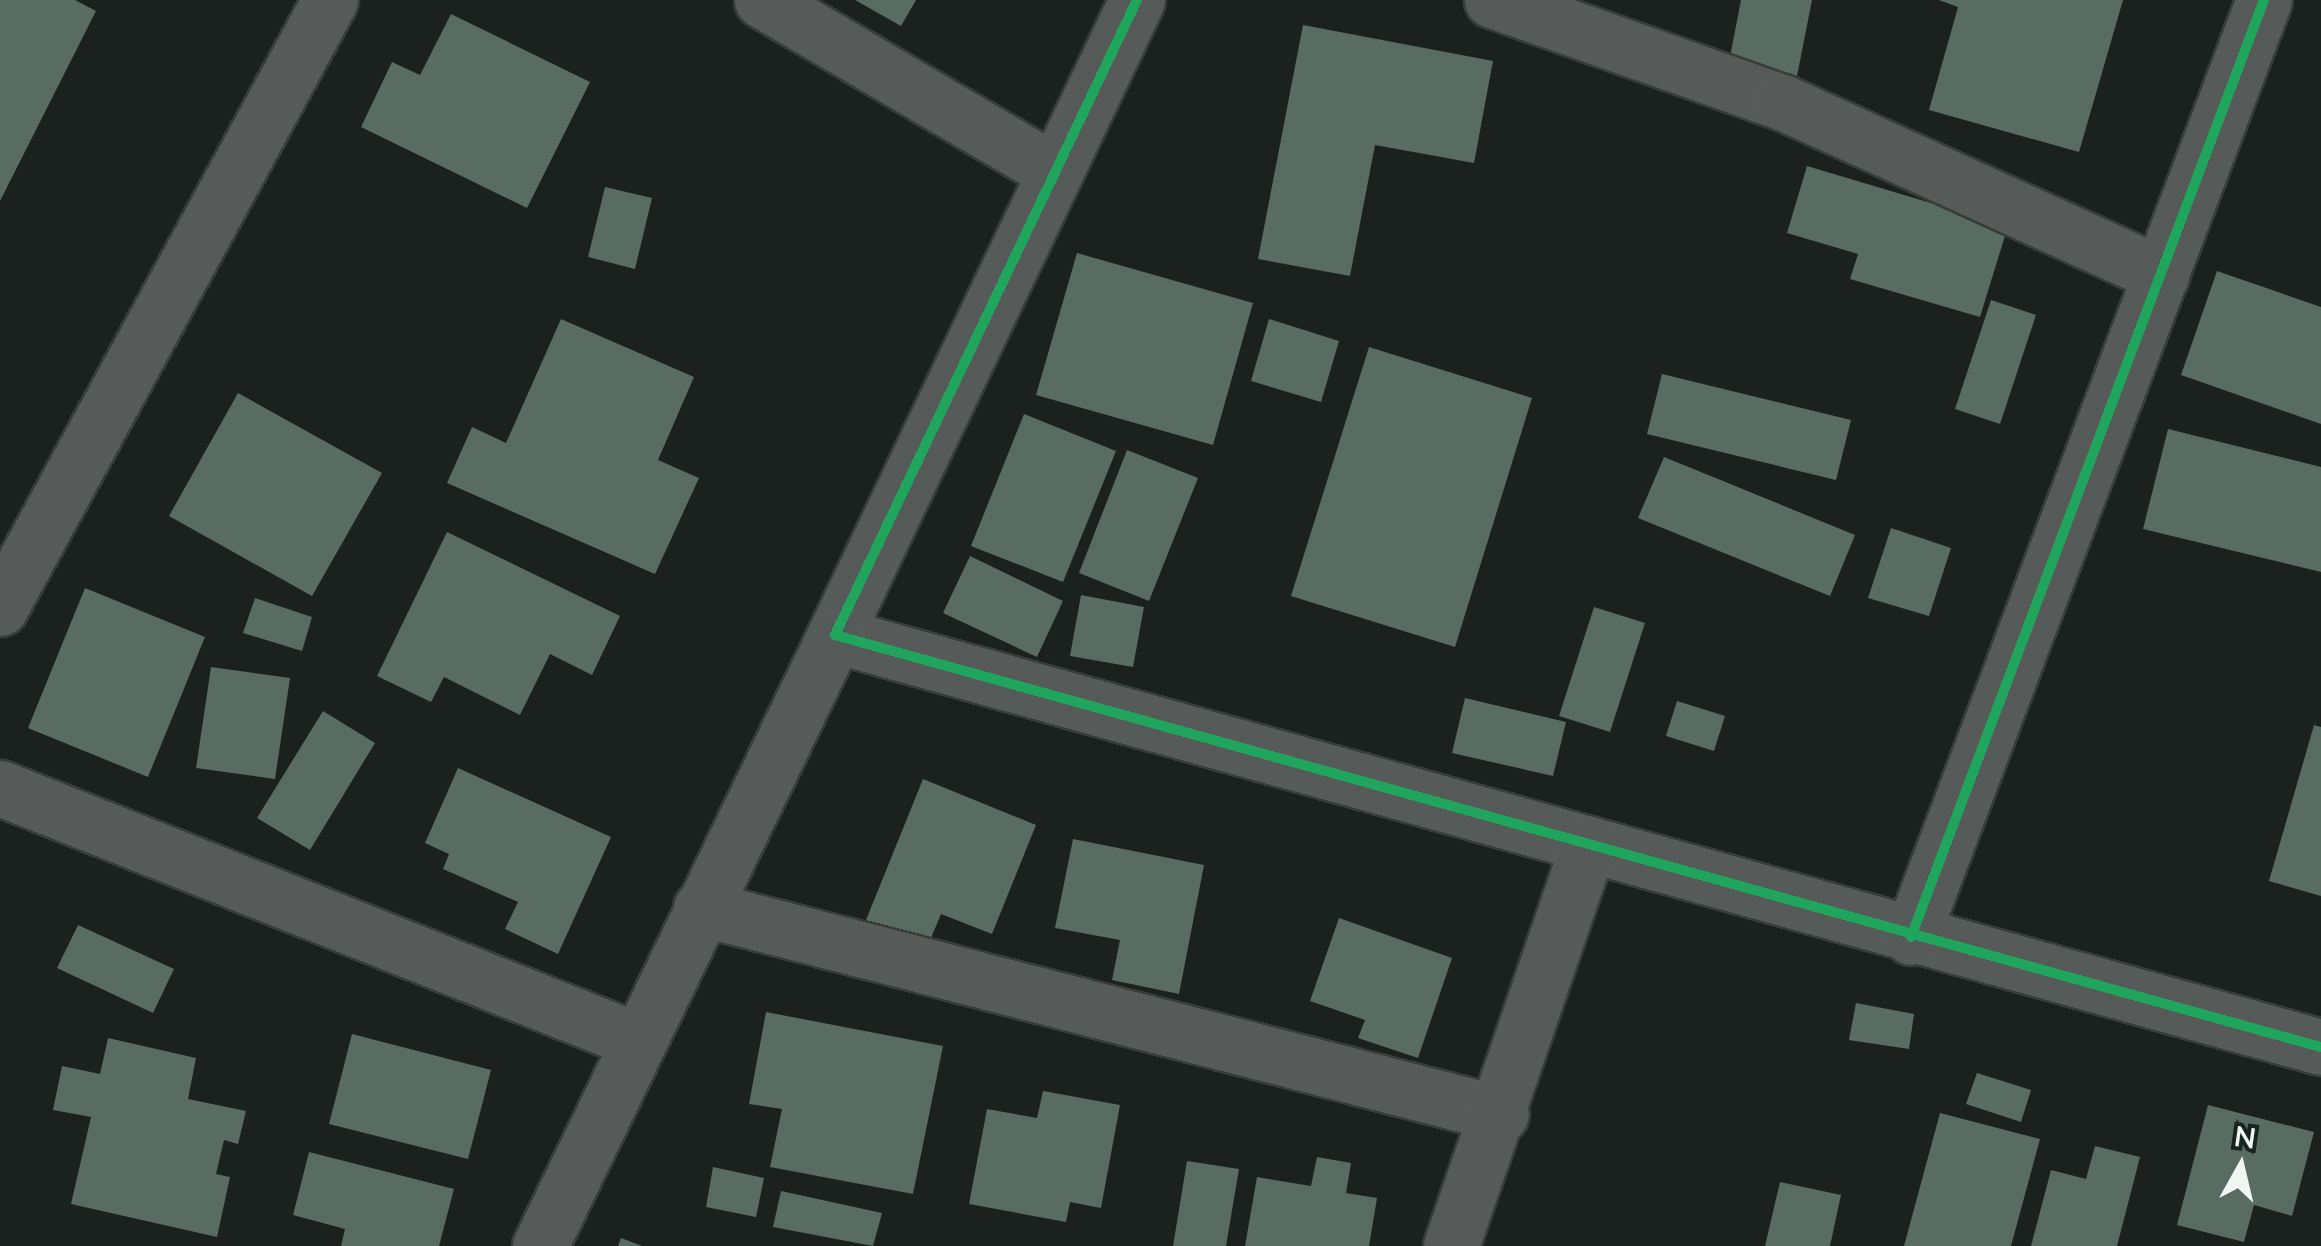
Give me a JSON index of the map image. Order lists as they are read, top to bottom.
{
  "north": "top"
}
